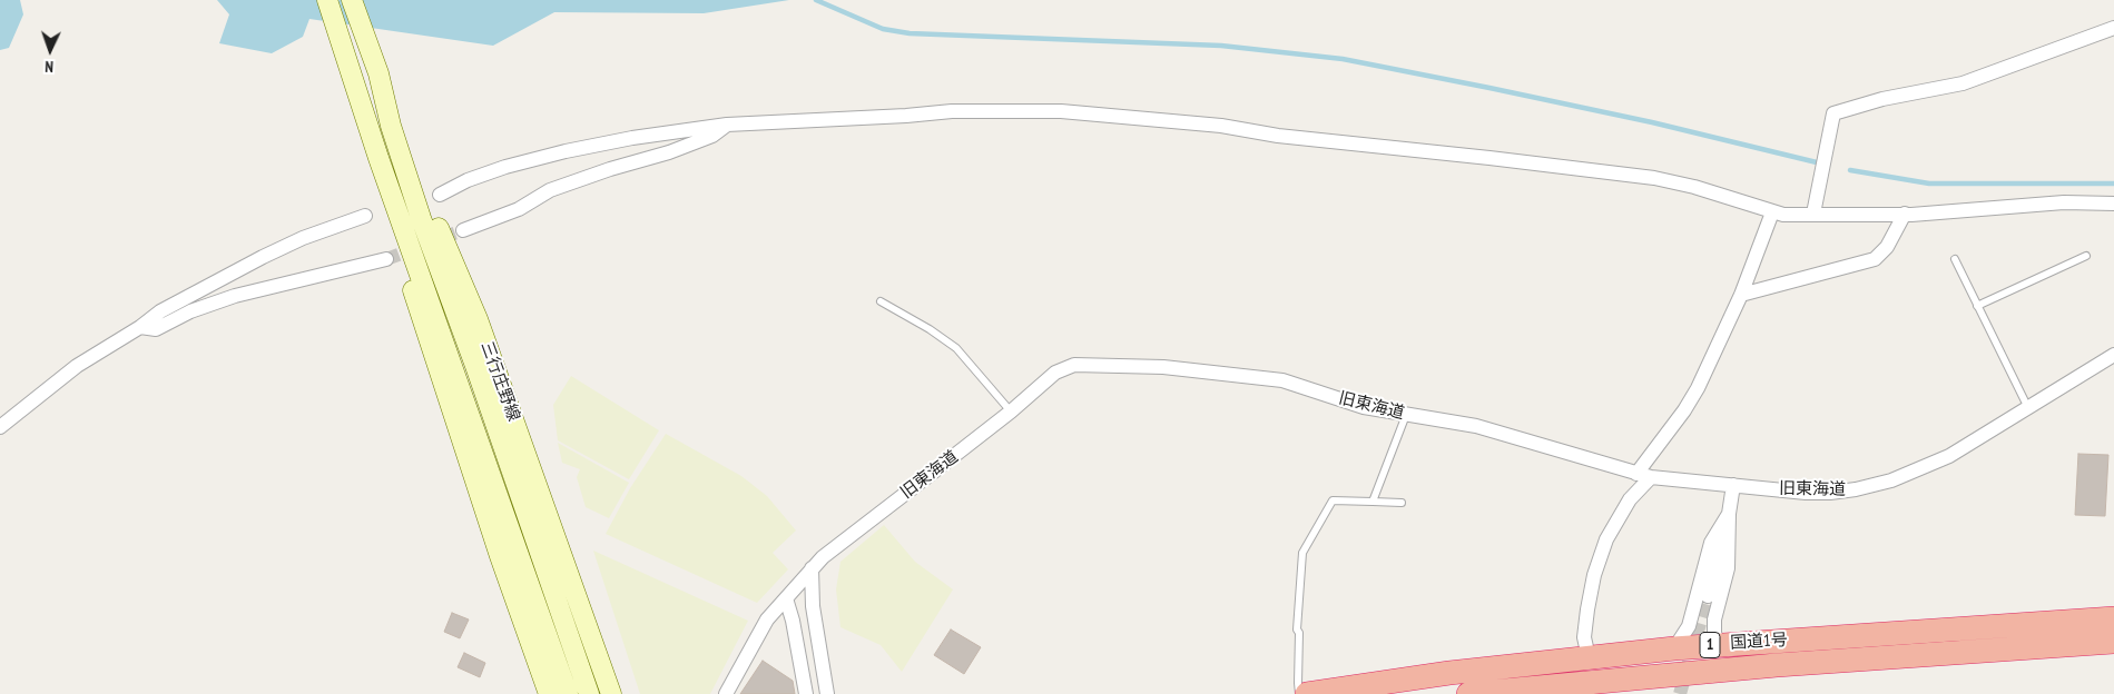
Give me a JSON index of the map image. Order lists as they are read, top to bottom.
{
  "streets": {
    "highway": ["国道1号", "1"],
    "main road": ["三行庄野線"],
    "street": ["旧東海道"]
  },
  "north": "bottom"
}
